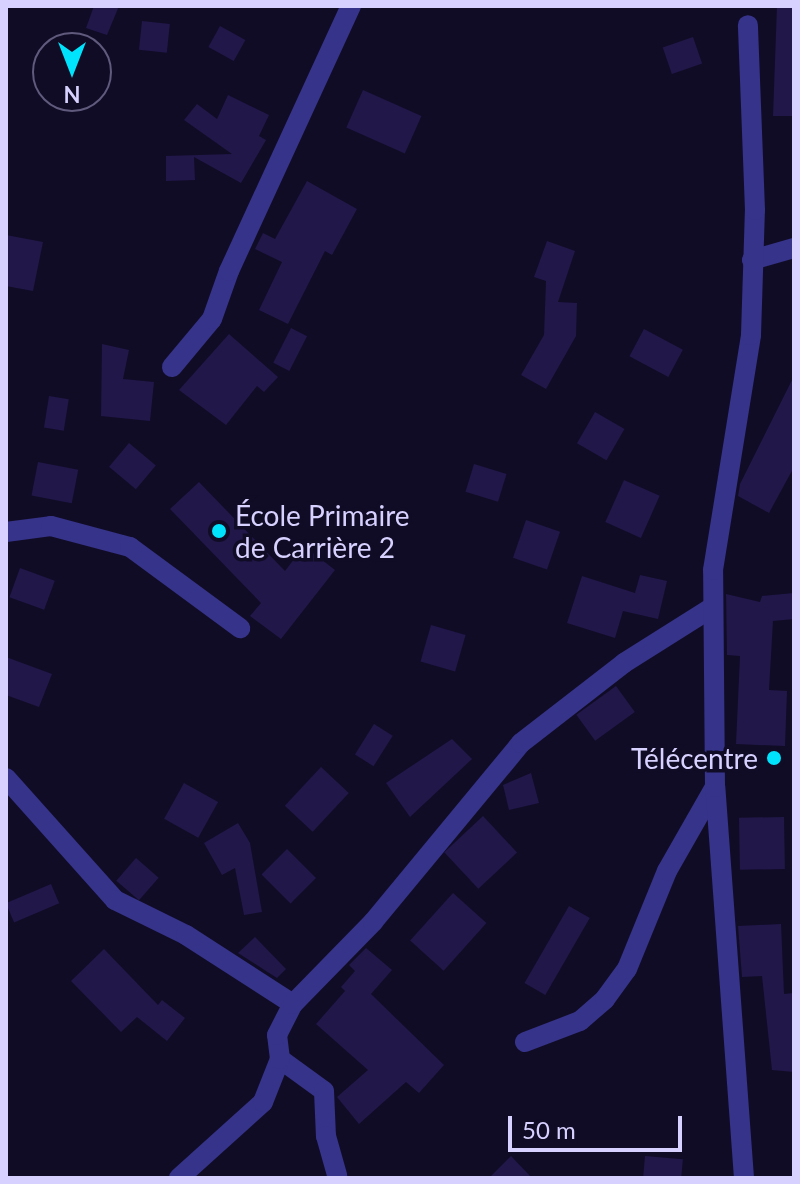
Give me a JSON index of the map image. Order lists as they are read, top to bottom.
{
  "places": ["École Primaire de Carrière 2", "Télécentre"],
  "scale_bar": "50 m",
  "north": "bottom"
}
